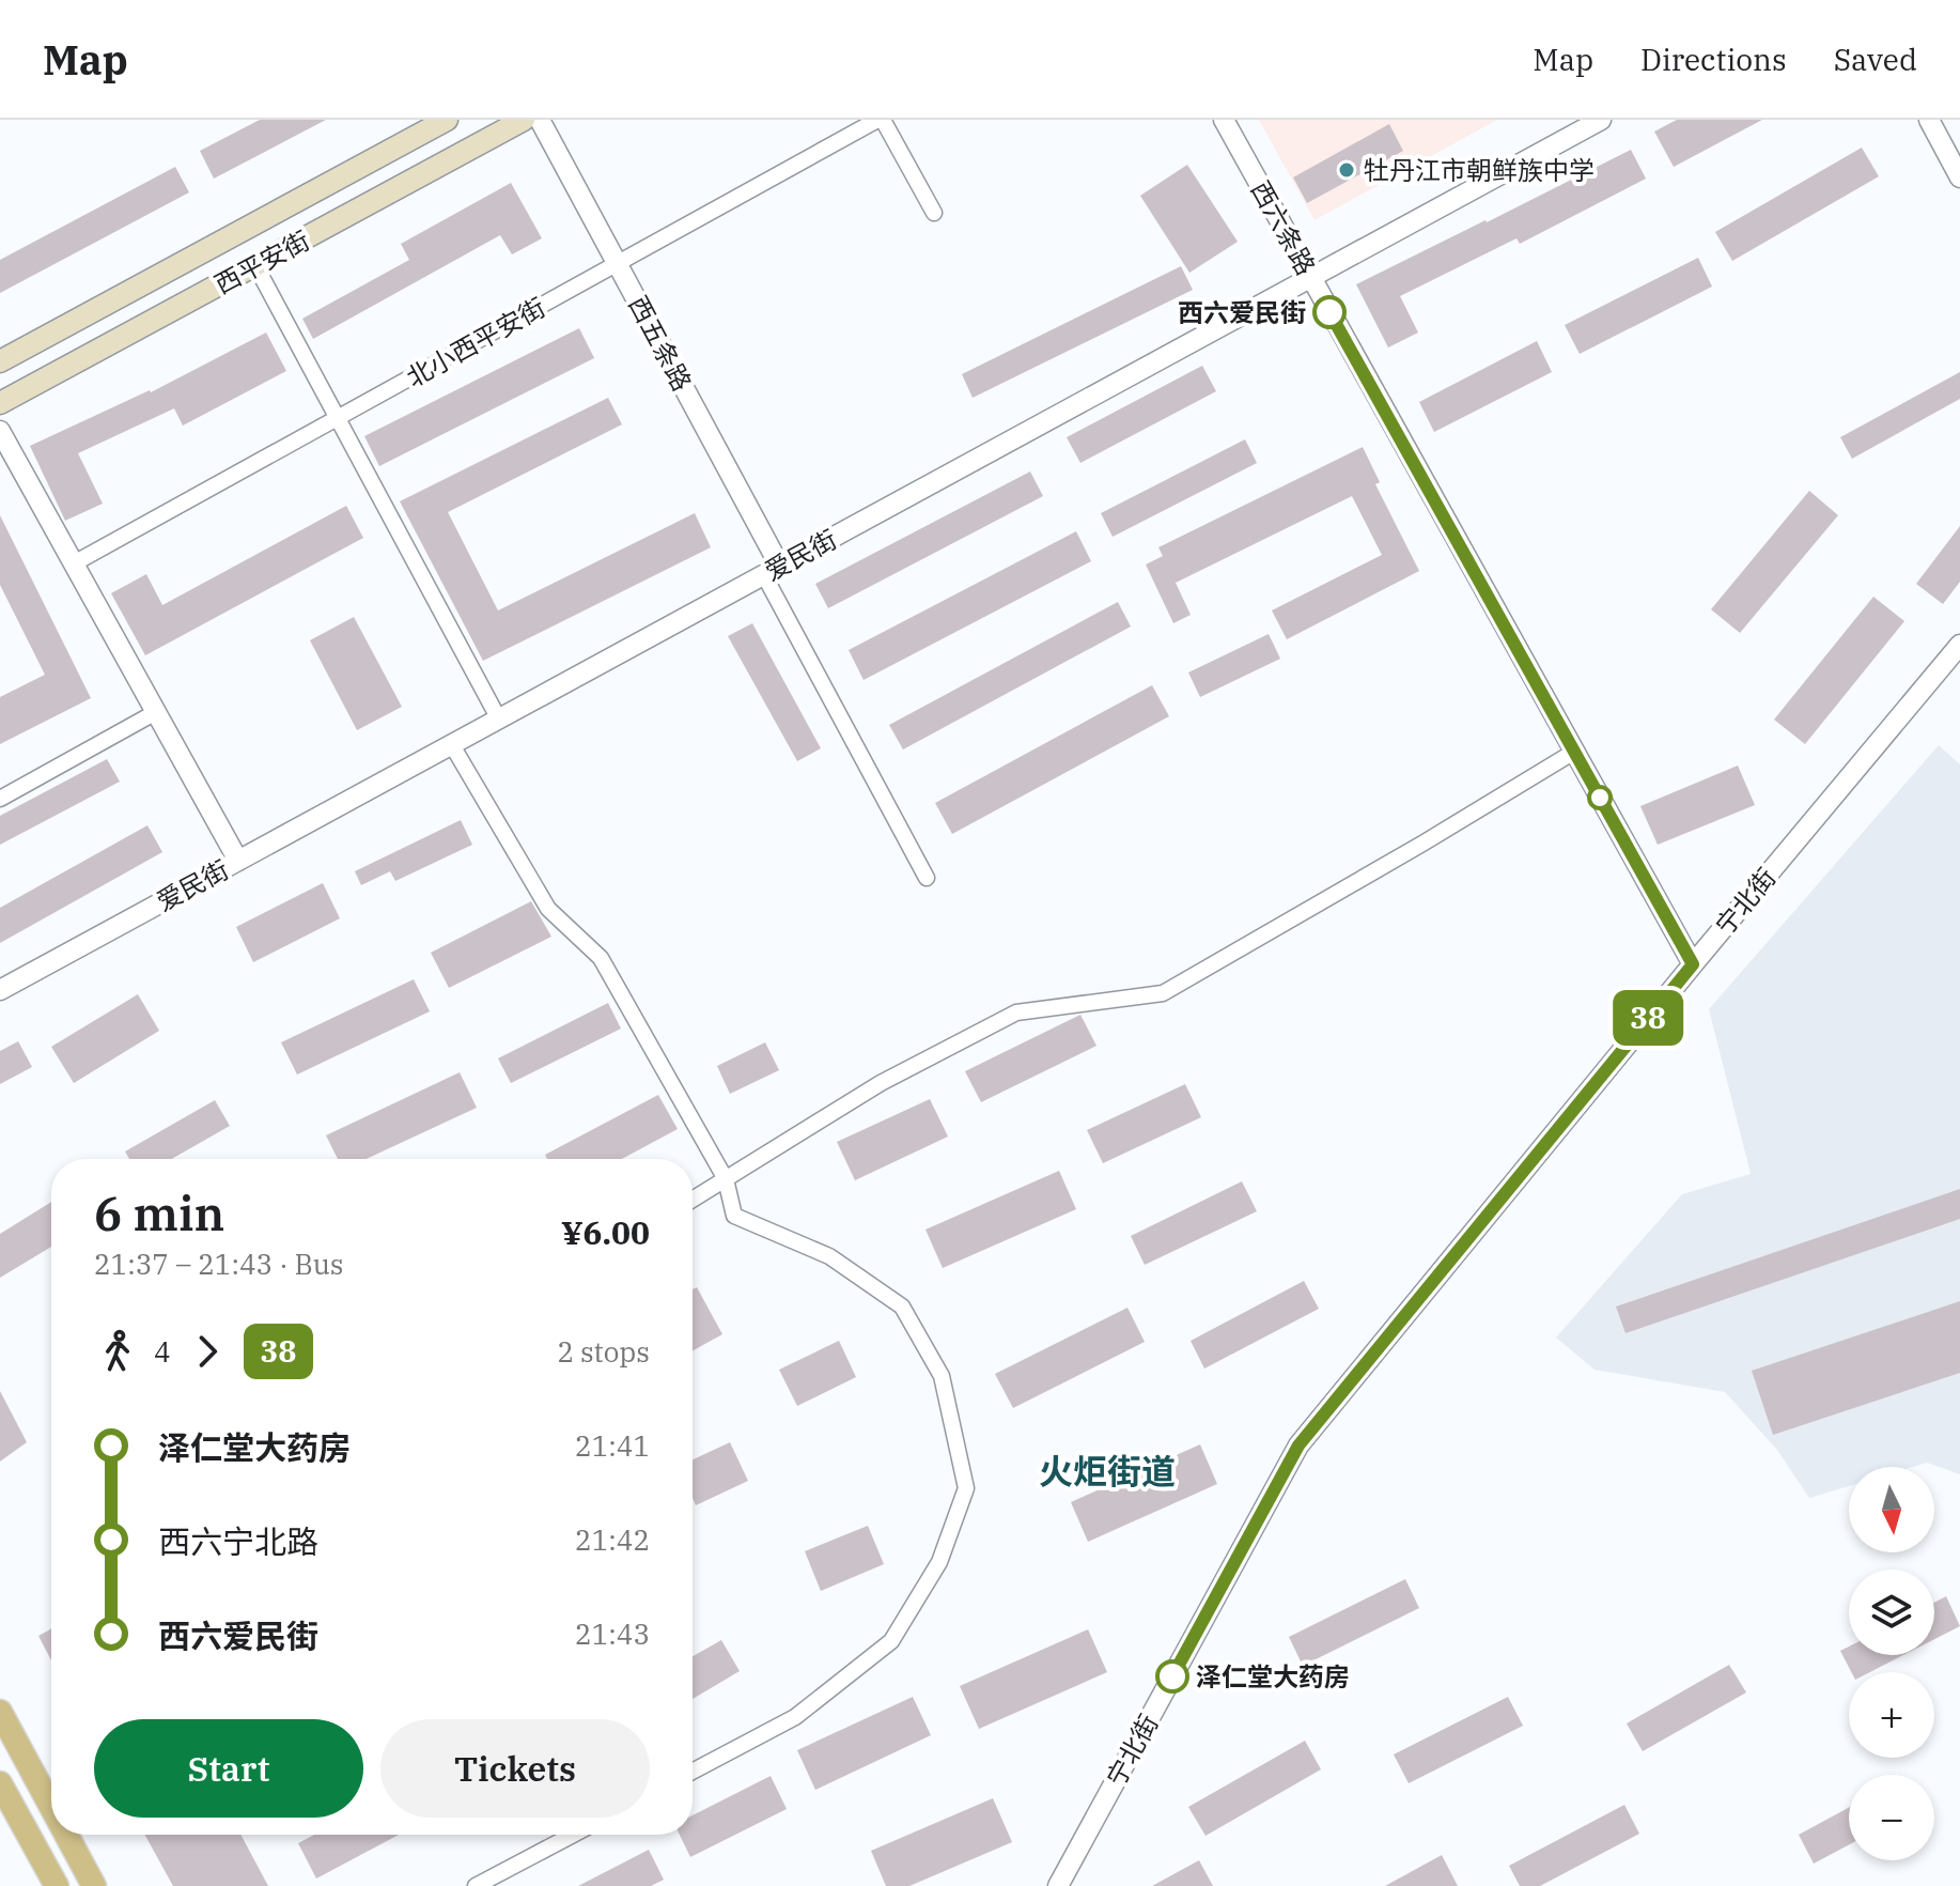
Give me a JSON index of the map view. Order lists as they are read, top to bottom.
{
  "streets": {
    "main road": ["西平安街"],
    "street": [
      "西六条路",
      "北小西平安街",
      "西五条路",
      "爱民街",
      "宁北街"
    ]
  },
  "crossings": [
    ["西六条路", "爱民街"],
    ["西六条路", "宁北街"],
    ["北小西平安街", "西五条路"],
    ["西五条路", "爱民街"]
  ],
  "districts": ["火炬街道"],
  "places": ["牡丹江市朝鲜族中学", "西六爱民街", "泽仁堂大药房"],
  "lines": ["bus line 38"],
  "north": "bottom",
  "page": {
    "header": "Map",
    "nav": ["Map", "Directions", "Saved"],
    "on_map": "38",
    "heading": ["6 min", "21:37 – 21:43 · Bus", "¥6.00"],
    "legs": ["4", "38", "2 stops"],
    "list": [
      {
        "name": "泽仁堂大药房",
        "value": "21:41"
      },
      {
        "name": "西六宁北路",
        "value": "21:42"
      },
      {
        "name": "西六爱民街",
        "value": "21:43"
      }
    ],
    "map_buttons": ["+", "−"],
    "buttons": ["Start", "Tickets"]
  }
}
